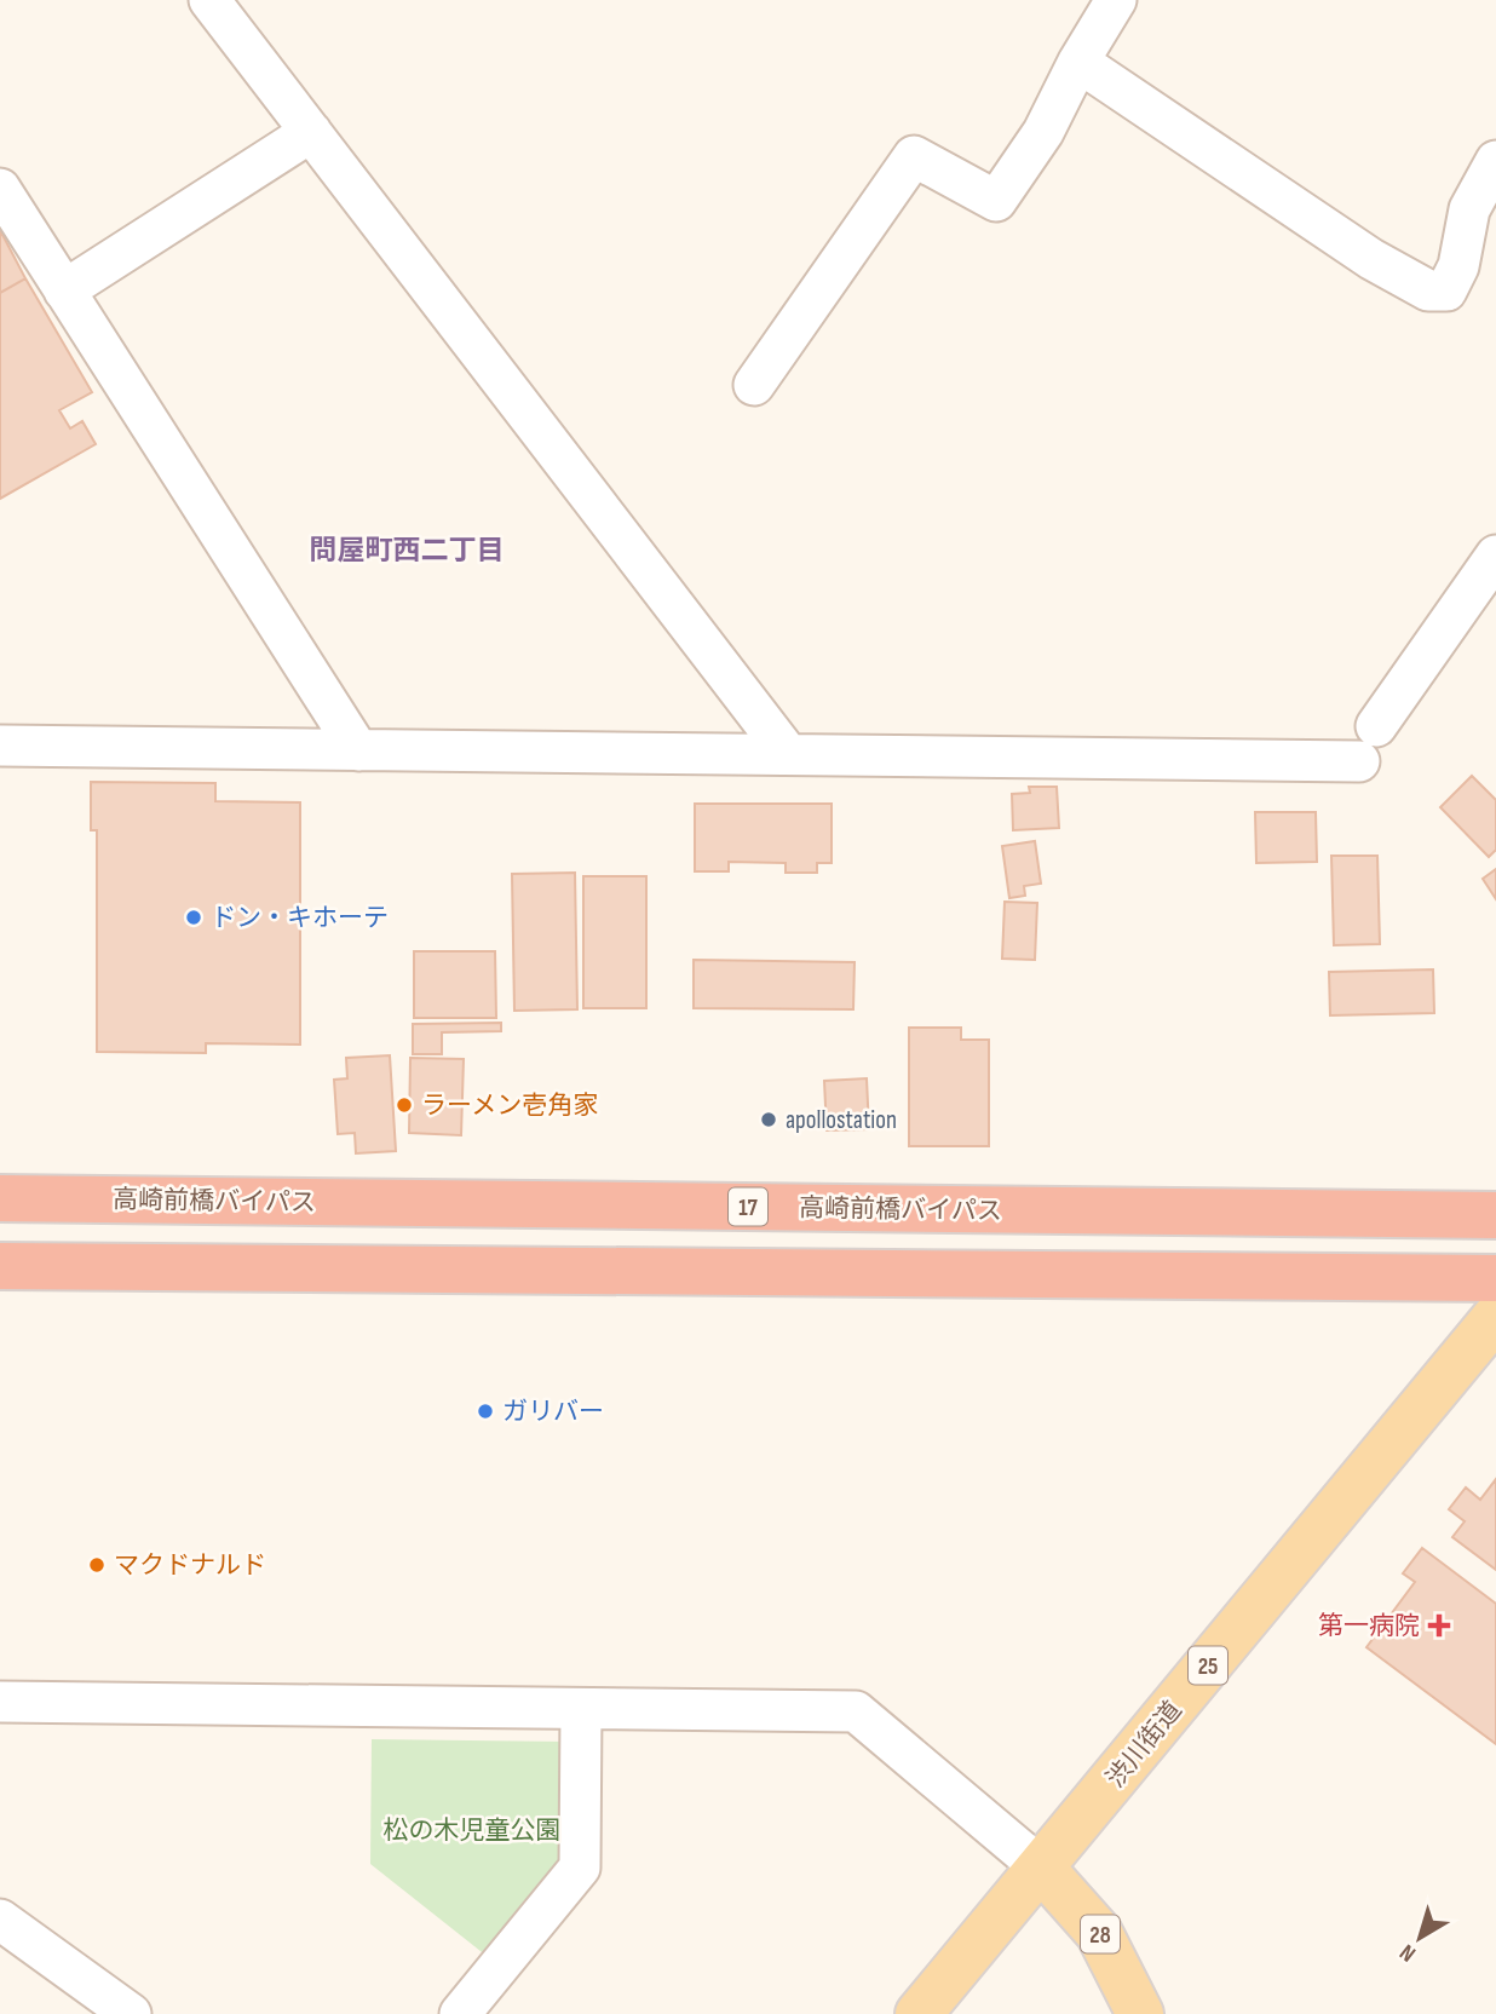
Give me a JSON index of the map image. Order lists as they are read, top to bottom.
{
  "streets": {
    "highway": ["高崎前橋バイパス", "17"],
    "main road": ["25", "渋川街道", "28"]
  },
  "crossings": [
    ["渋川街道", "28"]
  ],
  "districts": ["問屋町西二丁目"],
  "parks": ["松の木児童公園"],
  "places": {
    "other": [
      "ドン・キホーテ",
      "ラーメン壱角家",
      "apollostation",
      "ガリバー",
      "マクドナルド"
    ],
    "health": ["第一病院"]
  },
  "north": "bottom left"
}
